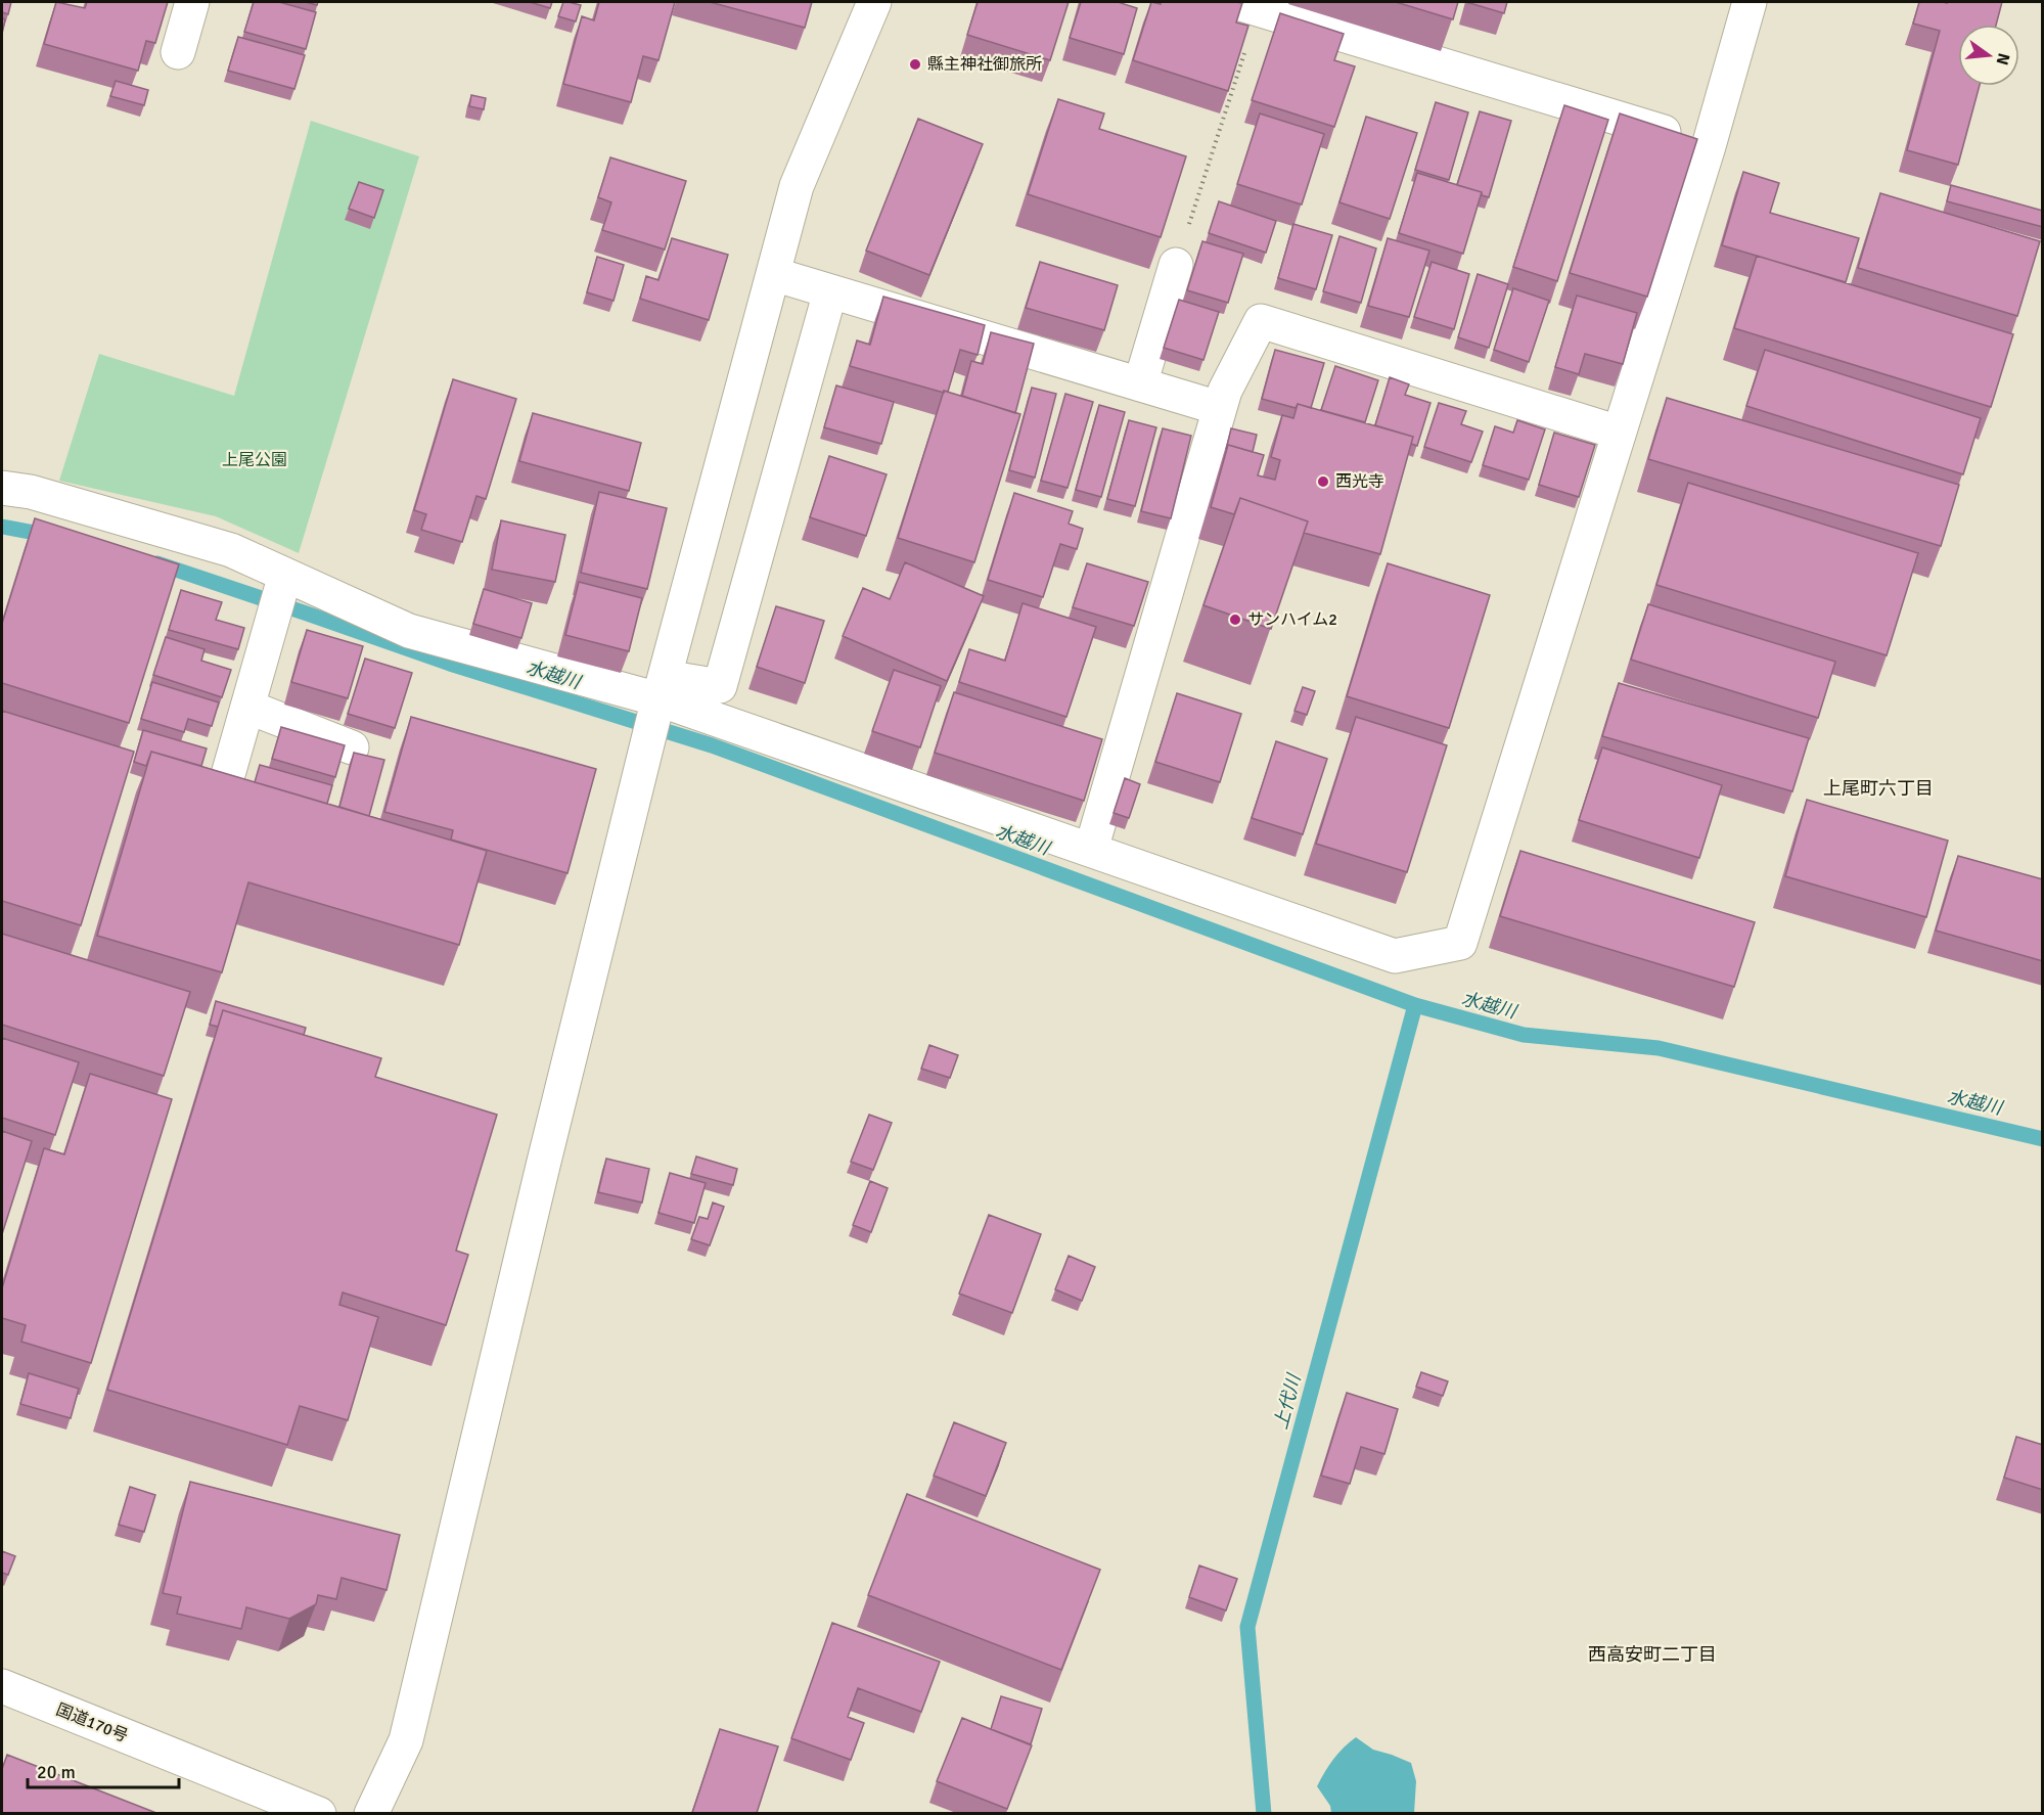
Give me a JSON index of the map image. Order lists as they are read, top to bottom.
{
  "streets": {
    "main road": ["国道170号"]
  },
  "districts": ["上尾町六丁目", "西高安町二丁目"],
  "water": ["水越川", "上代川"],
  "parks": ["上尾公園"],
  "places": ["縣主神社御旅所", "西光寺", "サンハイム2"],
  "scale_bar": "20 m",
  "north": "right"
}
